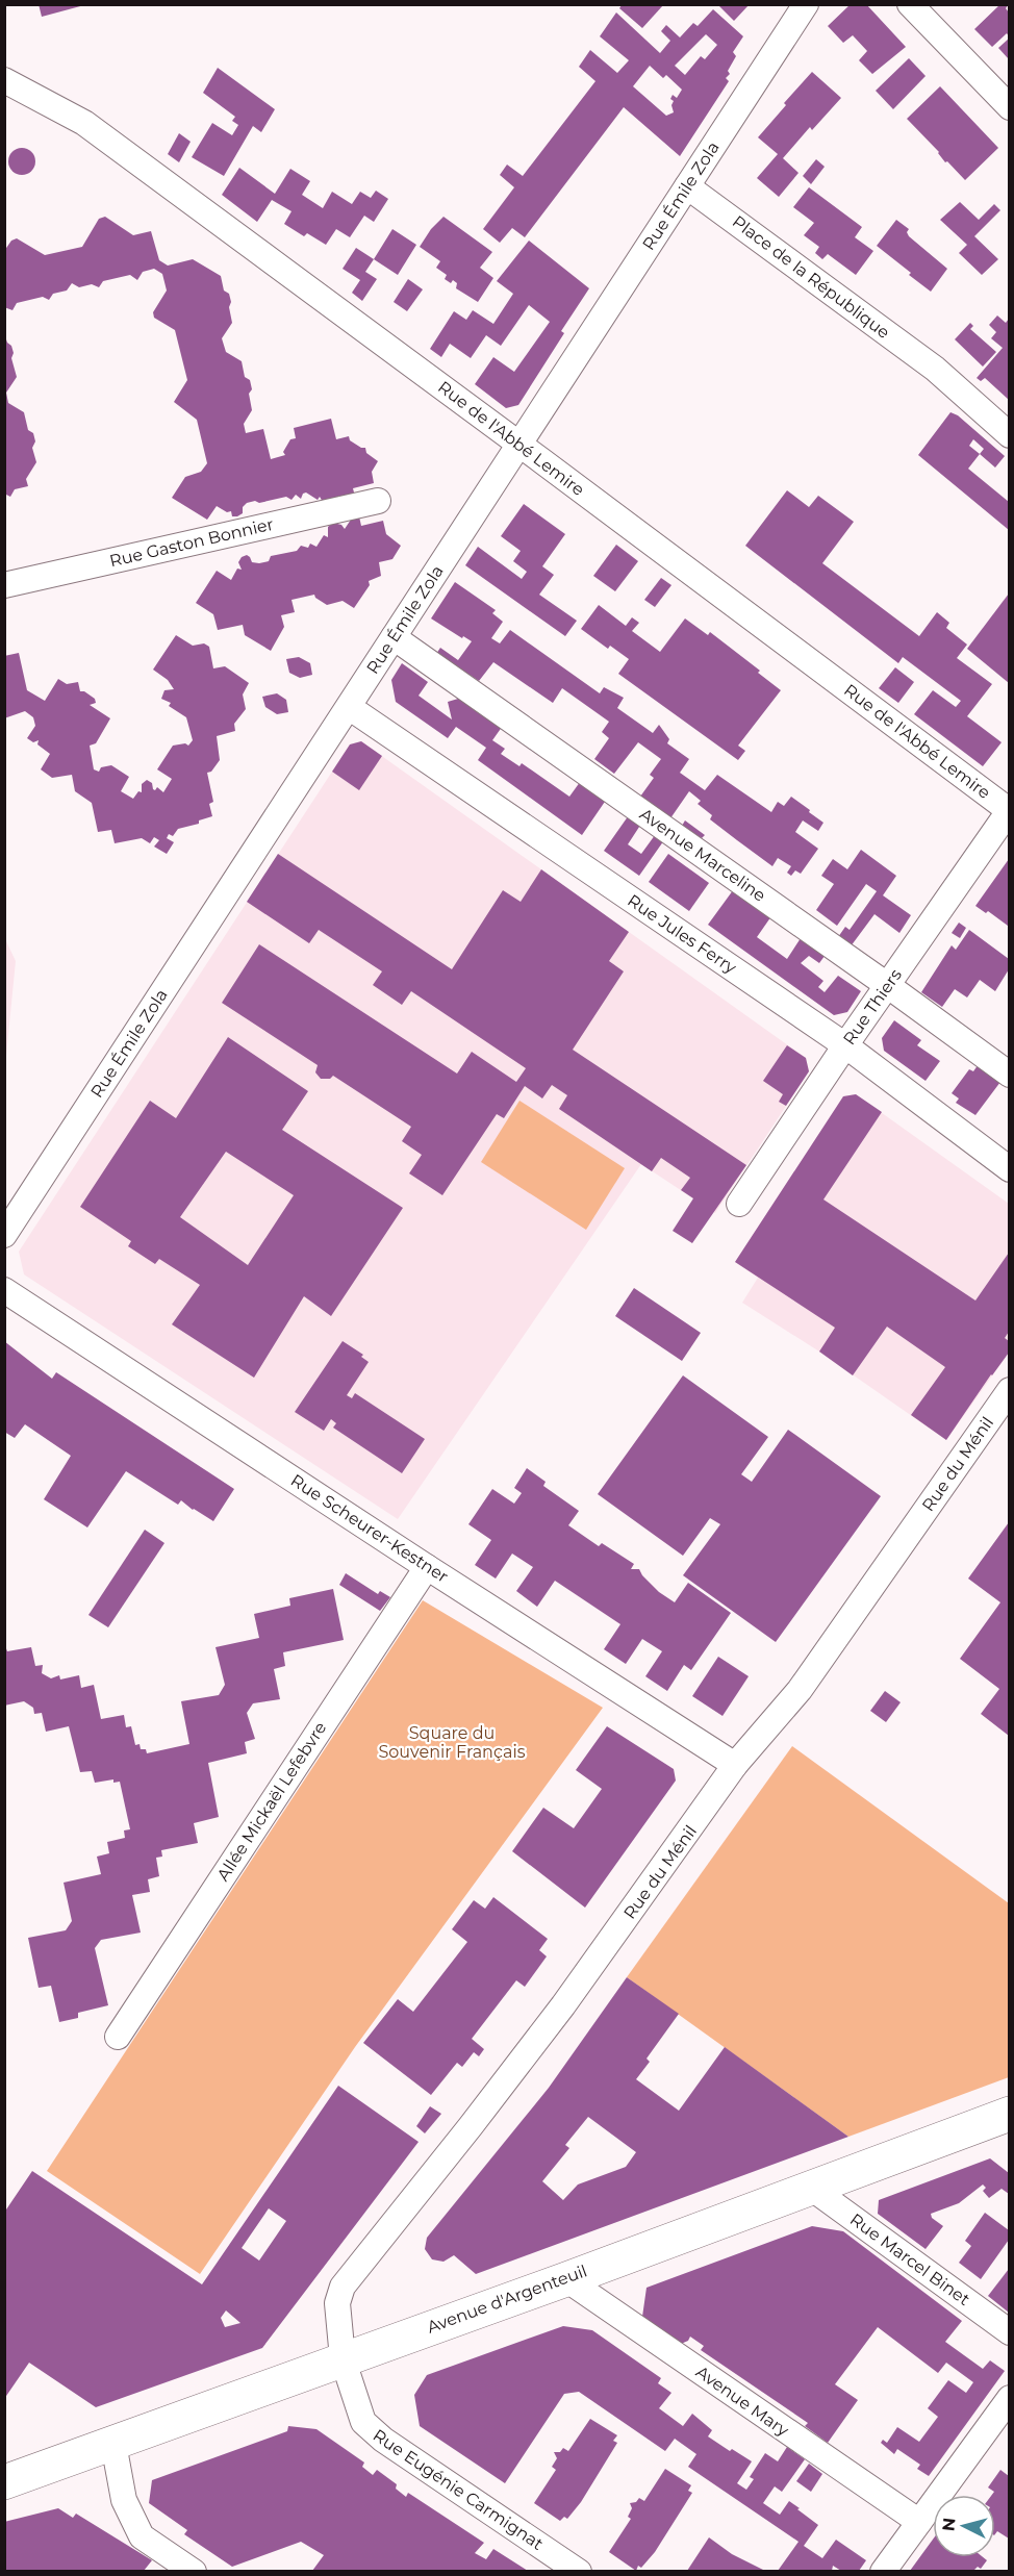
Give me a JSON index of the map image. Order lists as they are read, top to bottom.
{
  "streets": {
    "main road": ["Avenue d'Argenteuil"],
    "street": [
      "Rue Émile Zola",
      "Place de la République",
      "Rue de l'Abbé Lemire",
      "Rue Gaston Bonnier",
      "Avenue Marceline",
      "Rue Jules Ferry",
      "Rue Thiers",
      "Rue du Ménil",
      "Rue Scheurer-Kestner",
      "Allée Mickaël Lefebvre",
      "Rue Marcel Binet",
      "Avenue Mary",
      "Rue Eugénie Carmignat"
    ]
  },
  "crossings": [
    ["Rue Émile Zola", "Place de la République"],
    ["Rue Émile Zola", "Rue de l'Abbé Lemire"],
    ["Rue Émile Zola", "Avenue Marceline"],
    ["Rue Émile Zola", "Rue Jules Ferry"],
    ["Rue de l'Abbé Lemire", "Rue Thiers"],
    ["Avenue Marceline", "Rue Thiers"],
    ["Rue Jules Ferry", "Rue Thiers"],
    ["Rue du Ménil", "Rue Scheurer-Kestner"],
    ["Rue du Ménil", "Avenue d'Argenteuil"],
    ["Rue du Ménil", "Rue Eugénie Carmignat"],
    ["Rue Scheurer-Kestner", "Allée Mickaël Lefebvre"],
    ["Rue Marcel Binet", "Avenue d'Argenteuil"],
    ["Avenue d'Argenteuil", "Avenue Mary"],
    ["Avenue d'Argenteuil", "Rue Eugénie Carmignat"]
  ],
  "parks": ["Square du Souvenir Français"],
  "north": "left"
}
